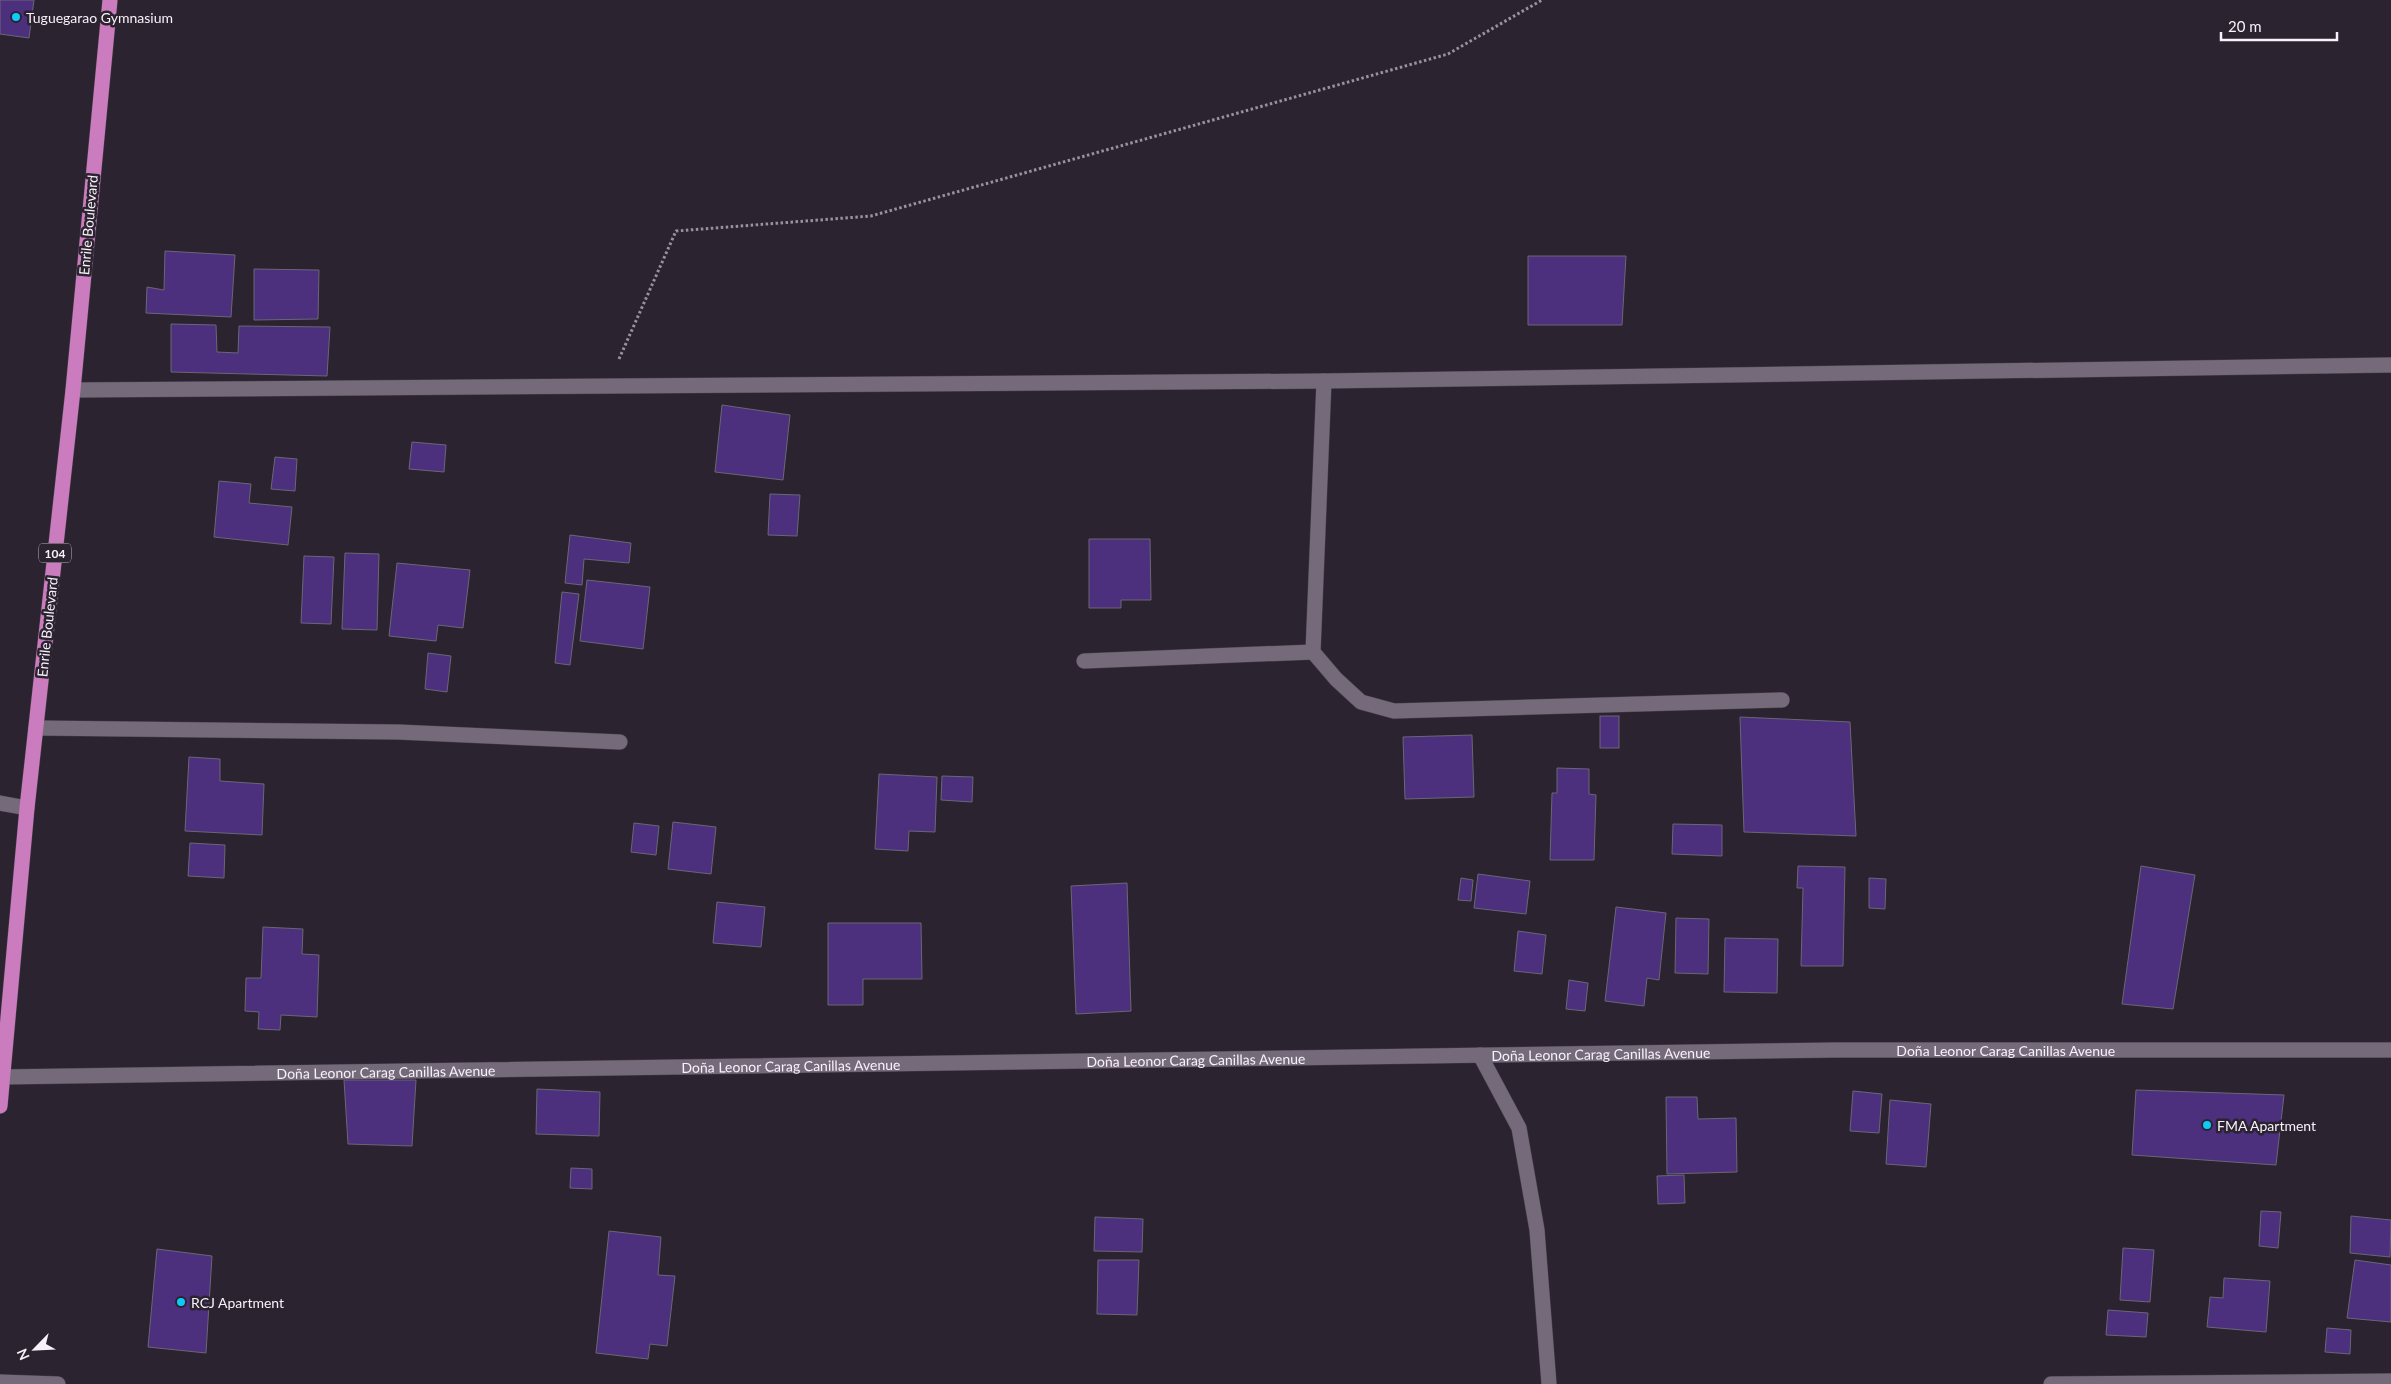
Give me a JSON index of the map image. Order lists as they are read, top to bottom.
{
  "streets": {
    "highway": ["Enrile Boulevard", "104"],
    "street": ["Doña Leonor Carag Canillas Avenue"]
  },
  "crossings": [
    ["Enrile Boulevard", "Doña Leonor Carag Canillas Avenue"]
  ],
  "places": ["Tuguegarao Gymnasium", "FMA Apartment", "RCJ Apartment"],
  "scale_bar": "20 m",
  "north": "bottom left"
}
